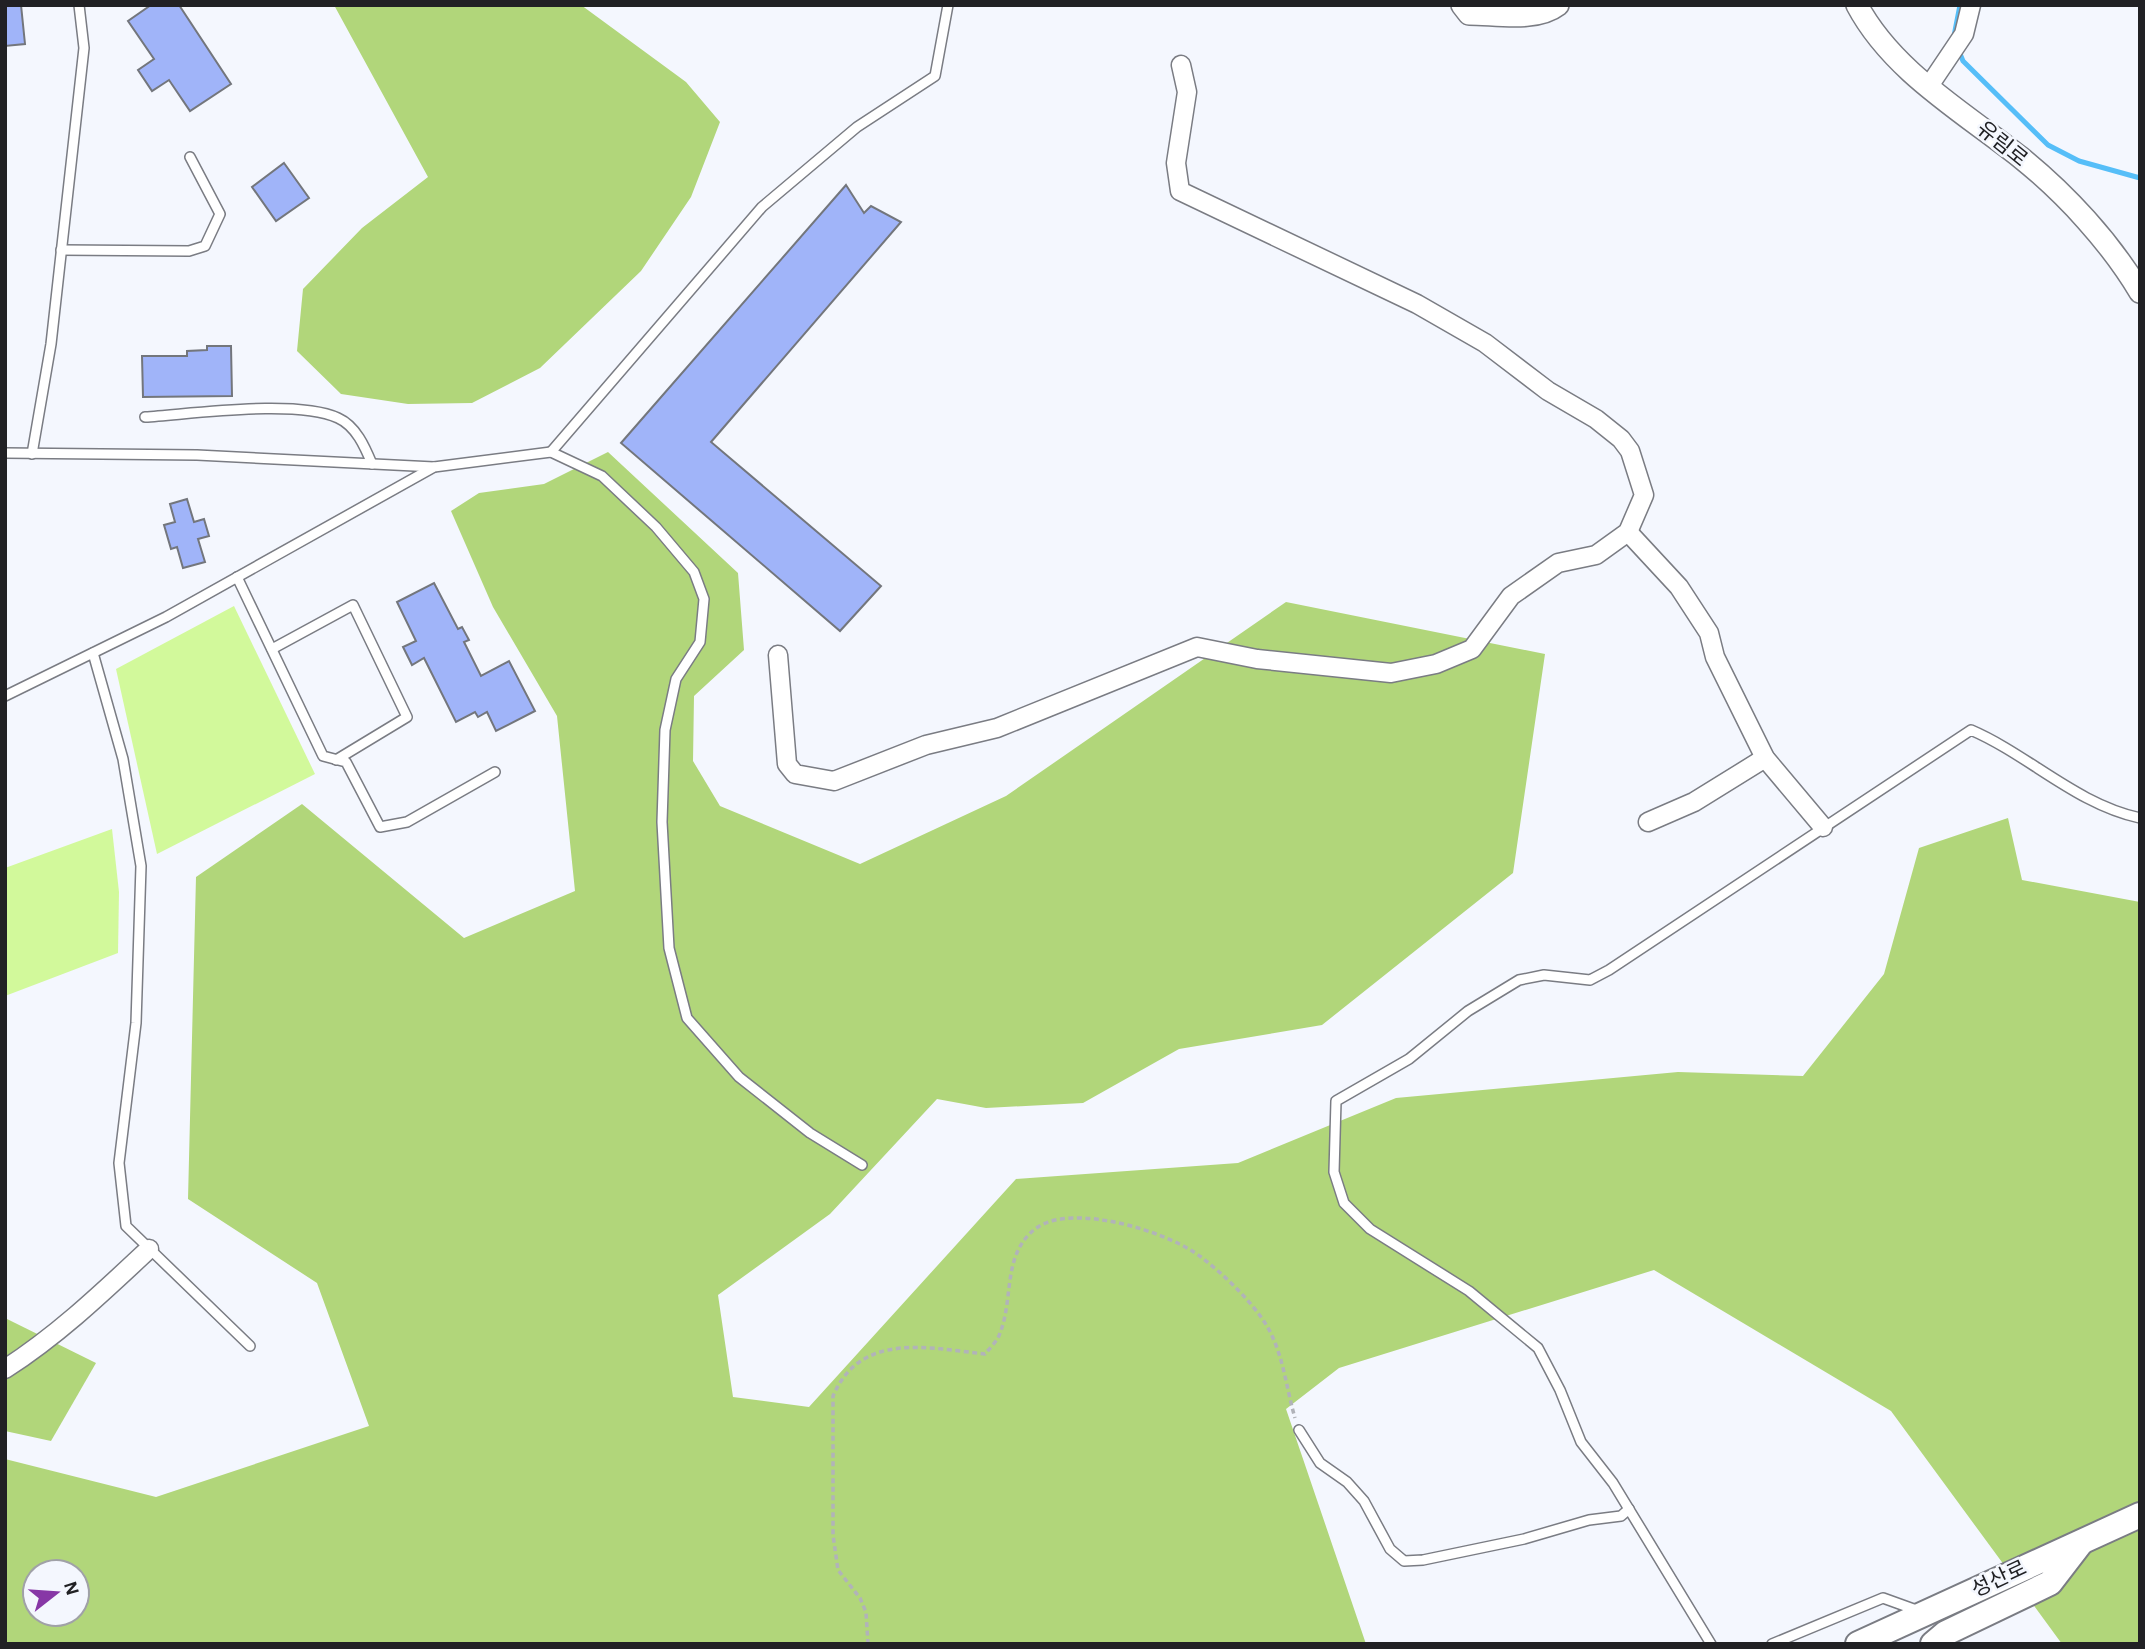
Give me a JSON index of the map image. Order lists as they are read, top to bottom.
{
  "streets": {
    "main road": ["성산로"],
    "street": ["유림로"]
  },
  "north": "right"
}
